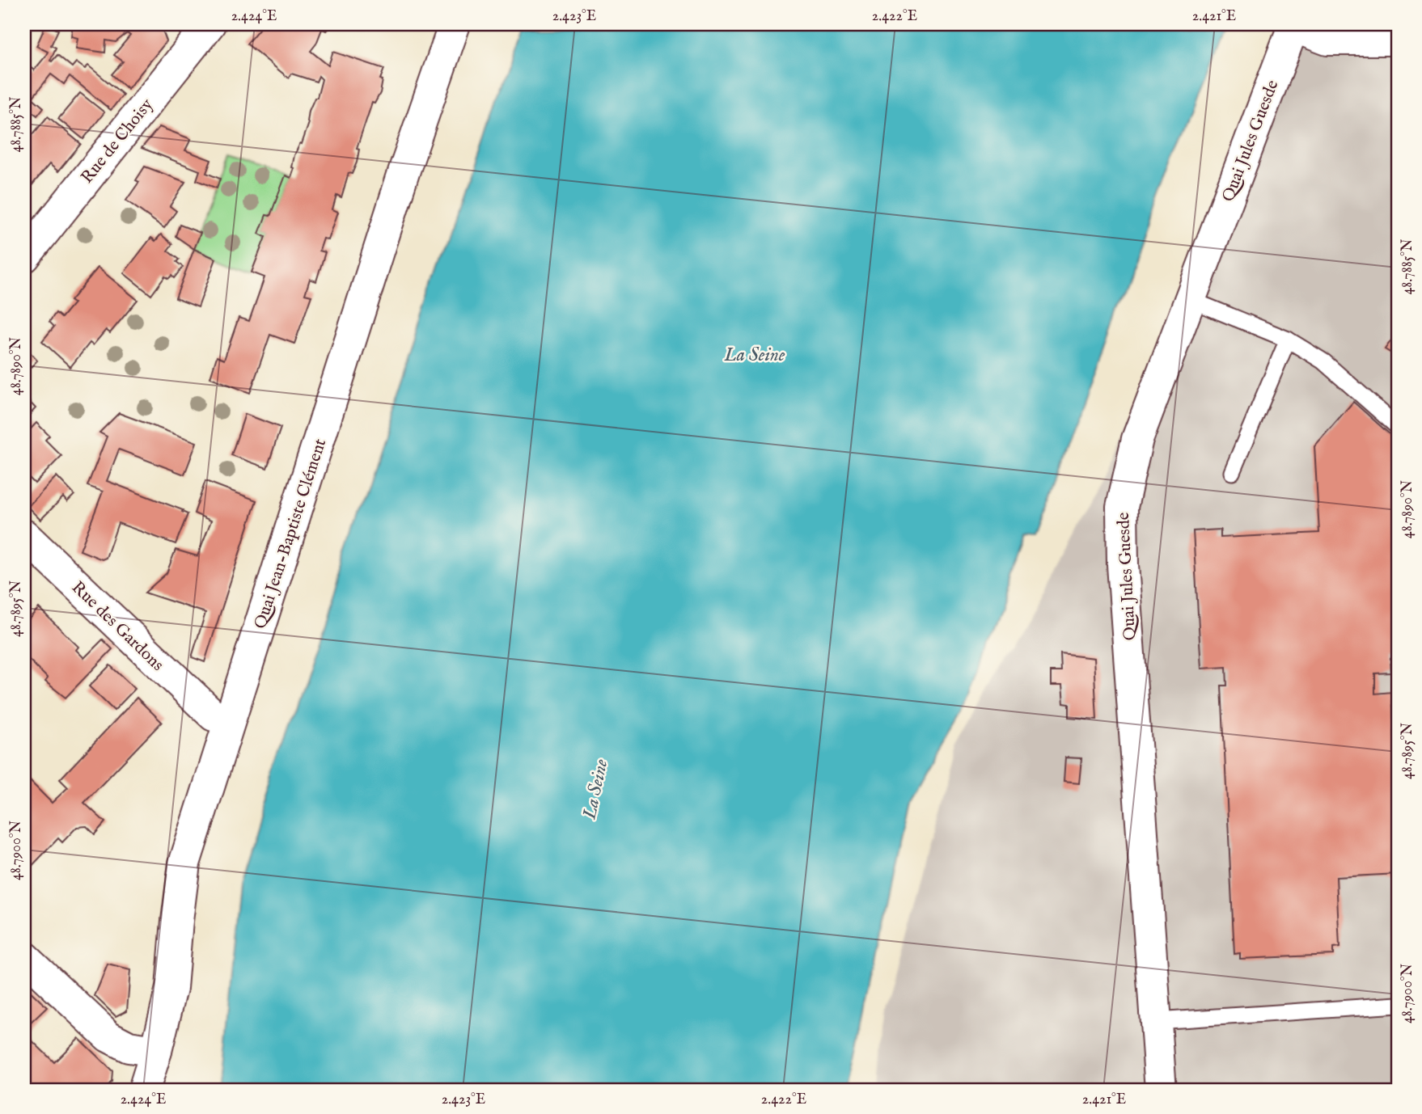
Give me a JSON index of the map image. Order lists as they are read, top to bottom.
{
  "streets": {
    "main road": [
      "Rue de Choisy",
      "Quai Jules Guesde",
      "Quai Jean-Baptiste Clément",
      "Rue des Gardons"
    ]
  },
  "crossings": [
    ["Quai Jean-Baptiste Clément", "Rue des Gardons"]
  ],
  "water": ["La Seine"],
  "coordinates": [
    "2.424°E",
    "2.423°E",
    "2.422°E",
    "2.421°E",
    "48.7885°N",
    "48.7890°N",
    "48.7895°N",
    "48.7900°N"
  ]
}
